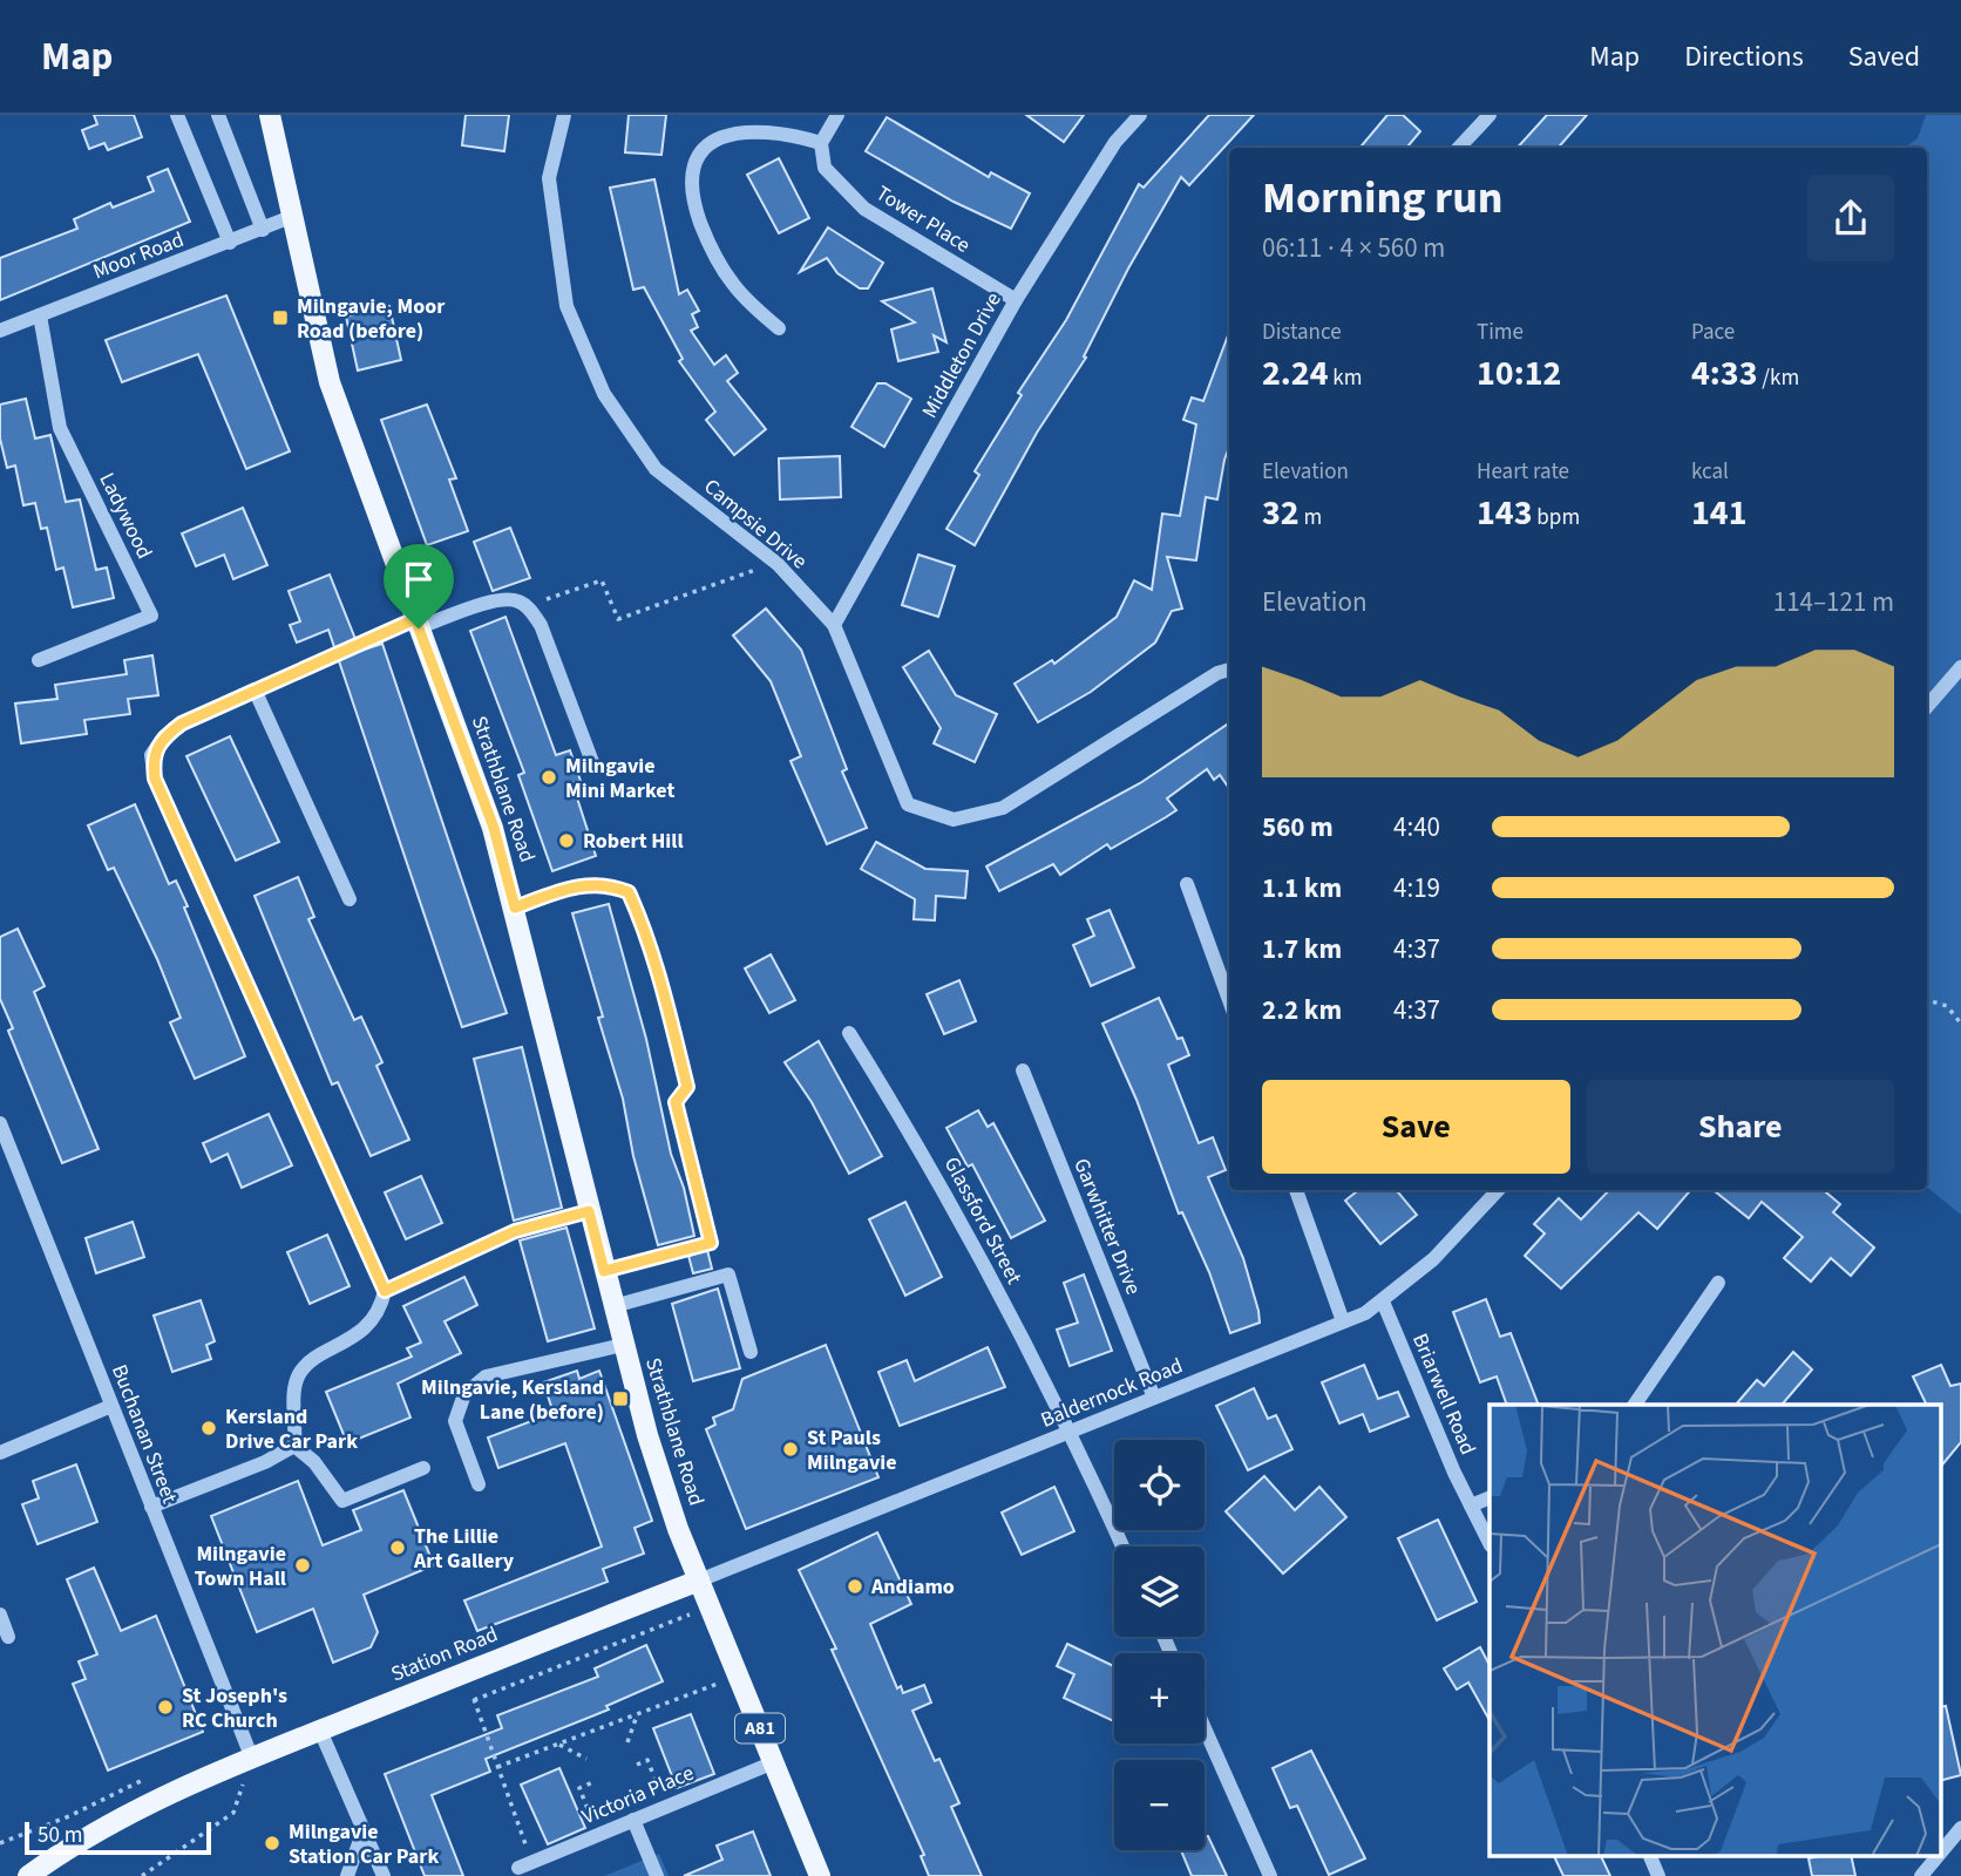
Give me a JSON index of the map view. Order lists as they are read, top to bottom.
{
  "streets": {
    "main road": ["Strathblane Road", "Station Road", "A81"],
    "street": [
      "Tower Place",
      "Moor Road",
      "Middleton Drive",
      "Ladywood",
      "Campsie Drive",
      "Glassford Street",
      "Garwhitter Drive",
      "Baldernock Road",
      "Briarwell Road",
      "Buchanan Street",
      "Victoria Place"
    ]
  },
  "crossings": [
    ["Tower Place", "Middleton Drive"],
    ["Moor Road", "Ladywood"],
    ["Moor Road", "Strathblane Road"],
    ["Middleton Drive", "Campsie Drive"],
    ["Strathblane Road", "Baldernock Road"],
    ["Strathblane Road", "Station Road"],
    ["Strathblane Road", "A81"],
    ["Glassford Street", "Baldernock Road"],
    ["Garwhitter Drive", "Baldernock Road"],
    ["Baldernock Road", "Briarwell Road"],
    ["Baldernock Road", "Station Road"],
    ["Baldernock Road", "A81"],
    ["Buchanan Street", "Station Road"],
    ["Station Road", "A81"],
    ["A81", "Victoria Place"]
  ],
  "places": {
    "transit": ["Milngavie, Moor Road (before)", "Milngavie, Kersland Lane (before)"],
    "other": [
      "Milngavie Mini Market",
      "Robert Hill",
      "Kersland Drive Car Park",
      "St Pauls Milngavie",
      "The Lillie Art Gallery",
      "Milngavie Town Hall",
      "Andiamo",
      "St Joseph's RC Church",
      "Milngavie Station Car Park"
    ]
  },
  "scale_bar": "50 m",
  "page": {
    "header": "Map",
    "nav": ["Map", "Directions", "Saved"],
    "heading": ["Morning run", "06:11 · 4 × 560 m"],
    "stats": [
      ["Distance", "2.24 km"],
      ["Time", "10:12"],
      ["Pace", "4:33 /km"],
      ["Elevation", "32 m"],
      ["Heart rate", "143 bpm"],
      ["kcal", "141"]
    ],
    "chart": ["Elevation", "114–121 m"],
    "list": [
      {
        "name": "560 m",
        "note": "4:40"
      },
      {
        "name": "1.1 km",
        "note": "4:19"
      },
      {
        "name": "1.7 km",
        "note": "4:37"
      },
      {
        "name": "2.2 km",
        "note": "4:37"
      }
    ],
    "buttons": ["Save", "Share"],
    "map_buttons": ["+", "−"],
    "scale": "50 m"
  }
}
